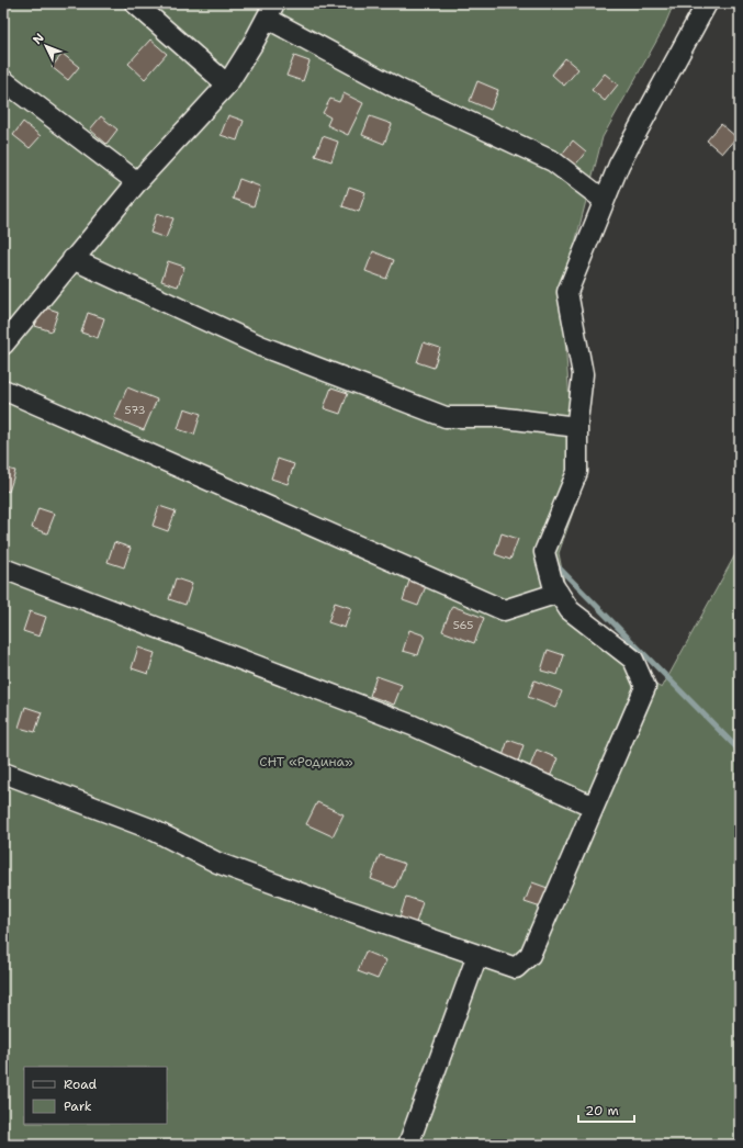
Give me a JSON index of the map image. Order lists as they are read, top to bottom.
{
  "parks": ["СНТ «Родина»"],
  "house_numbers": ["573", "565"],
  "legend": ["Road", "Park"],
  "scale_bar": "20 m",
  "north": "top left"
}
